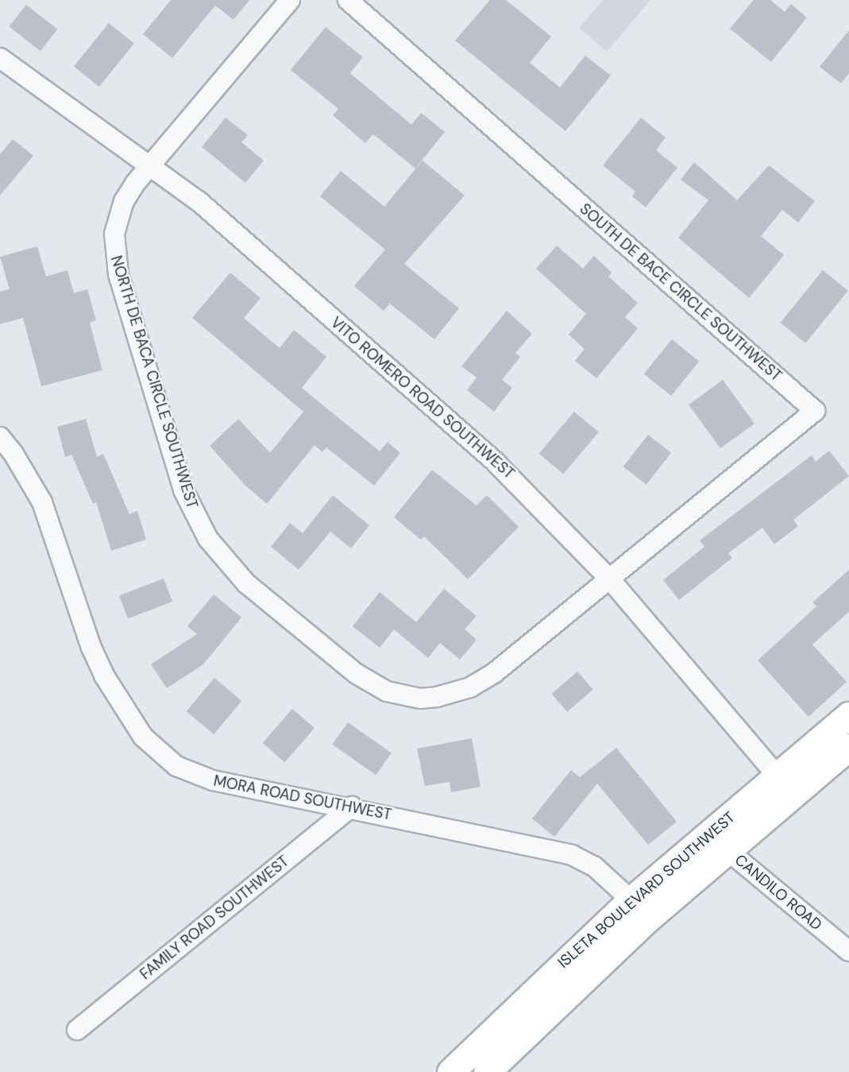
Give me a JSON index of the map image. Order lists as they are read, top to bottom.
{
  "streets": {
    "main road": ["ISLETA BOULEVARD SOUTHWEST"],
    "street": [
      "SOUTH DE BACE CIRCLE SOUTHWEST",
      "NORTH DE BACA CIRCLE SOUTHWEST",
      "VITO ROMERO ROAD SOUTHWEST",
      "MORA ROAD SOUTHWEST",
      "CANDILO ROAD",
      "FAMILY ROAD SOUTHWEST"
    ]
  },
  "crossings": [
    ["SOUTH DE BACE CIRCLE SOUTHWEST", "NORTH DE BACA CIRCLE SOUTHWEST"],
    ["SOUTH DE BACE CIRCLE SOUTHWEST", "VITO ROMERO ROAD SOUTHWEST"],
    ["NORTH DE BACA CIRCLE SOUTHWEST", "VITO ROMERO ROAD SOUTHWEST"],
    ["VITO ROMERO ROAD SOUTHWEST", "ISLETA BOULEVARD SOUTHWEST"],
    ["MORA ROAD SOUTHWEST", "ISLETA BOULEVARD SOUTHWEST"],
    ["MORA ROAD SOUTHWEST", "FAMILY ROAD SOUTHWEST"],
    ["ISLETA BOULEVARD SOUTHWEST", "CANDILO ROAD"]
  ]
}
